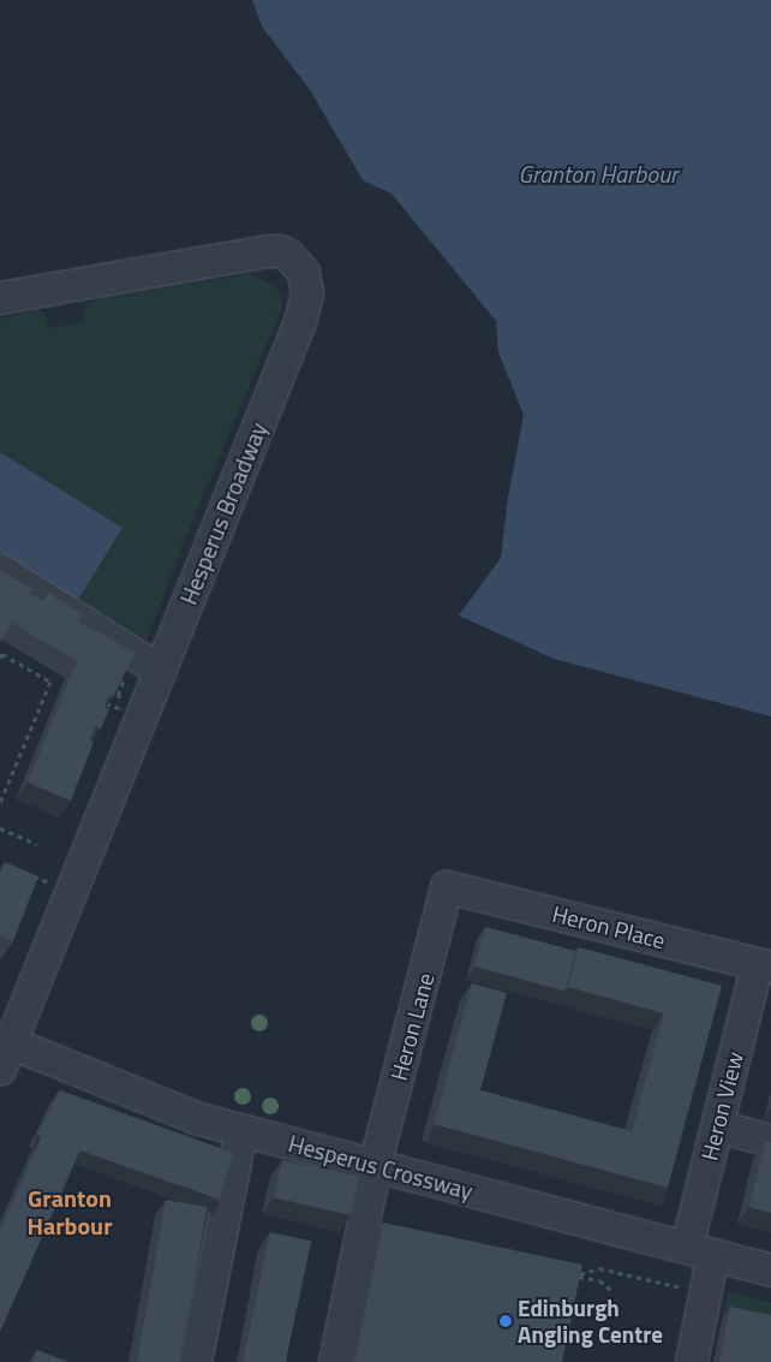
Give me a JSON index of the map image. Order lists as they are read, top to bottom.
{
  "streets": {
    "street": [
      "Hesperus Broadway",
      "Heron Place",
      "Heron Lane",
      "Heron View",
      "Hesperus Crossway"
    ]
  },
  "crossings": [
    ["Hesperus Broadway", "Hesperus Crossway"],
    ["Heron Place", "Heron Lane"],
    ["Heron Place", "Heron View"],
    ["Heron Lane", "Hesperus Crossway"],
    ["Heron View", "Hesperus Crossway"]
  ],
  "districts": ["Granton Harbour"],
  "water": ["Granton Harbour"],
  "places": ["Edinburgh Angling Centre"]
}
